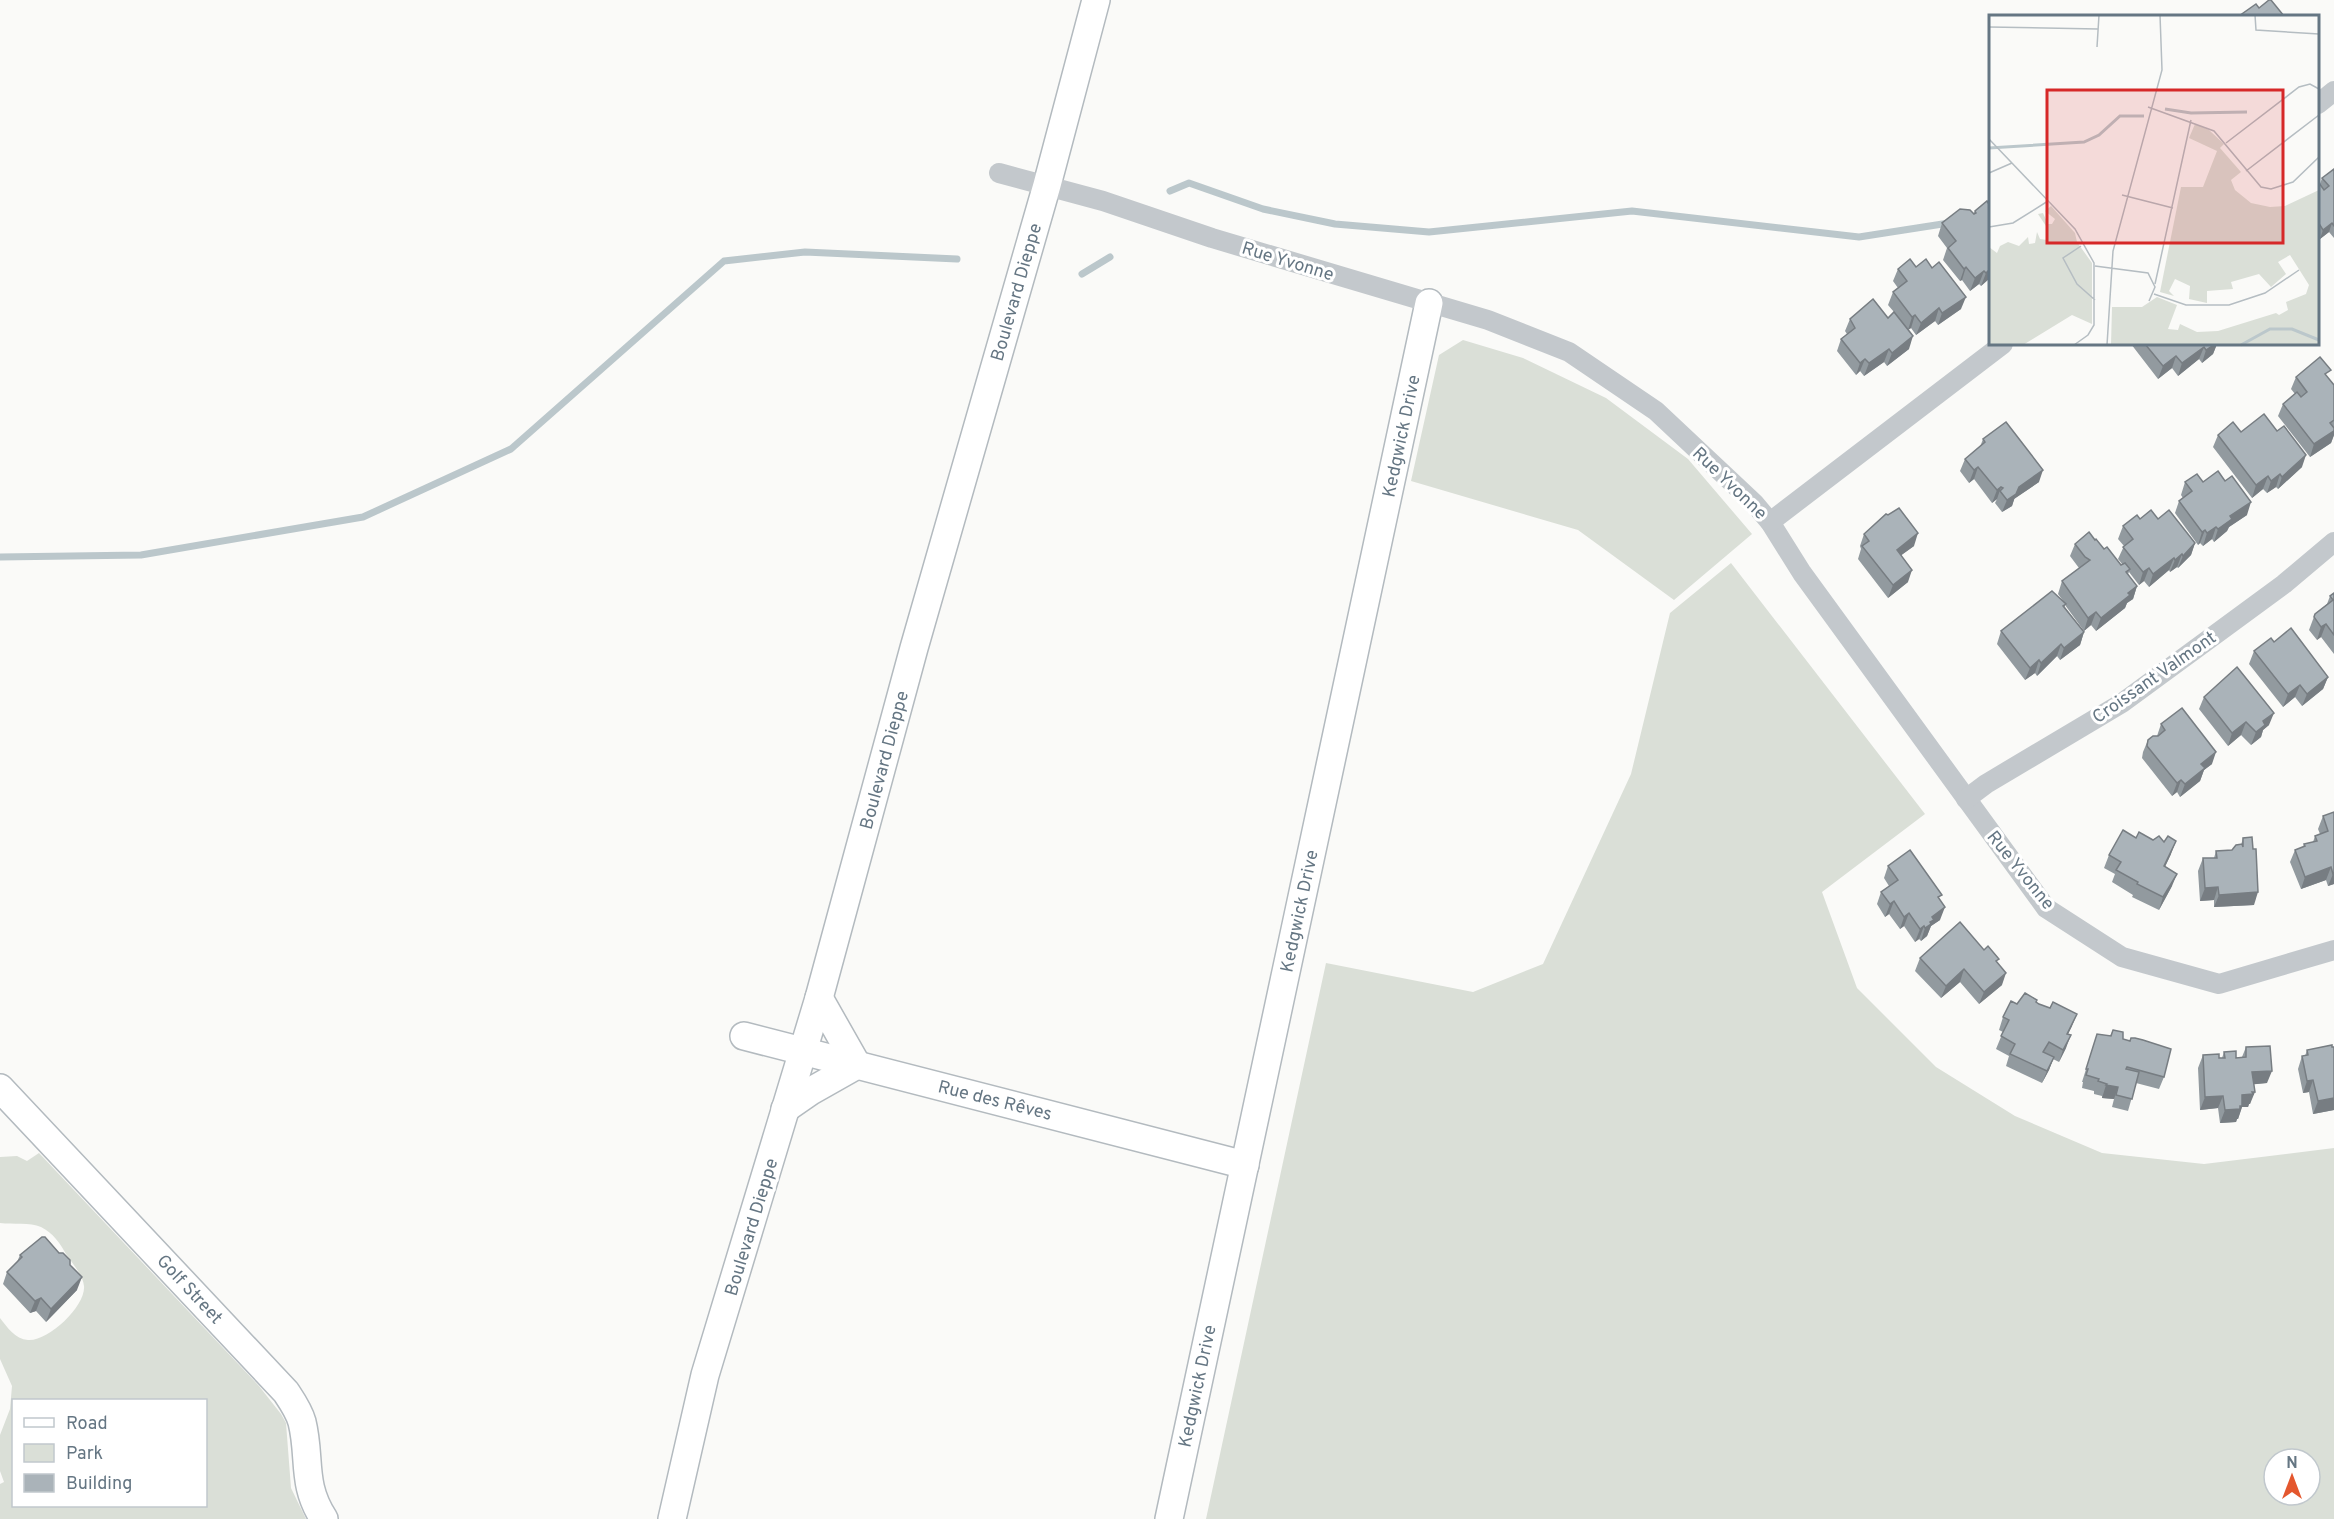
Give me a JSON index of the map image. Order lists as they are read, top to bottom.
{
  "streets": {
    "street": [
      "Rue Yvonne",
      "Boulevard Dieppe",
      "Kedgwick Drive",
      "Croissant Valmont",
      "Rue des Rêves",
      "Golf Street"
    ]
  },
  "crossings": [
    ["Rue Yvonne", "Boulevard Dieppe"],
    ["Rue Yvonne", "Kedgwick Drive"],
    ["Rue Yvonne", "Croissant Valmont"],
    ["Boulevard Dieppe", "Rue des Rêves"],
    ["Kedgwick Drive", "Rue des Rêves"]
  ],
  "legend": ["Road", "Park", "Building"],
  "north": "top"
}
